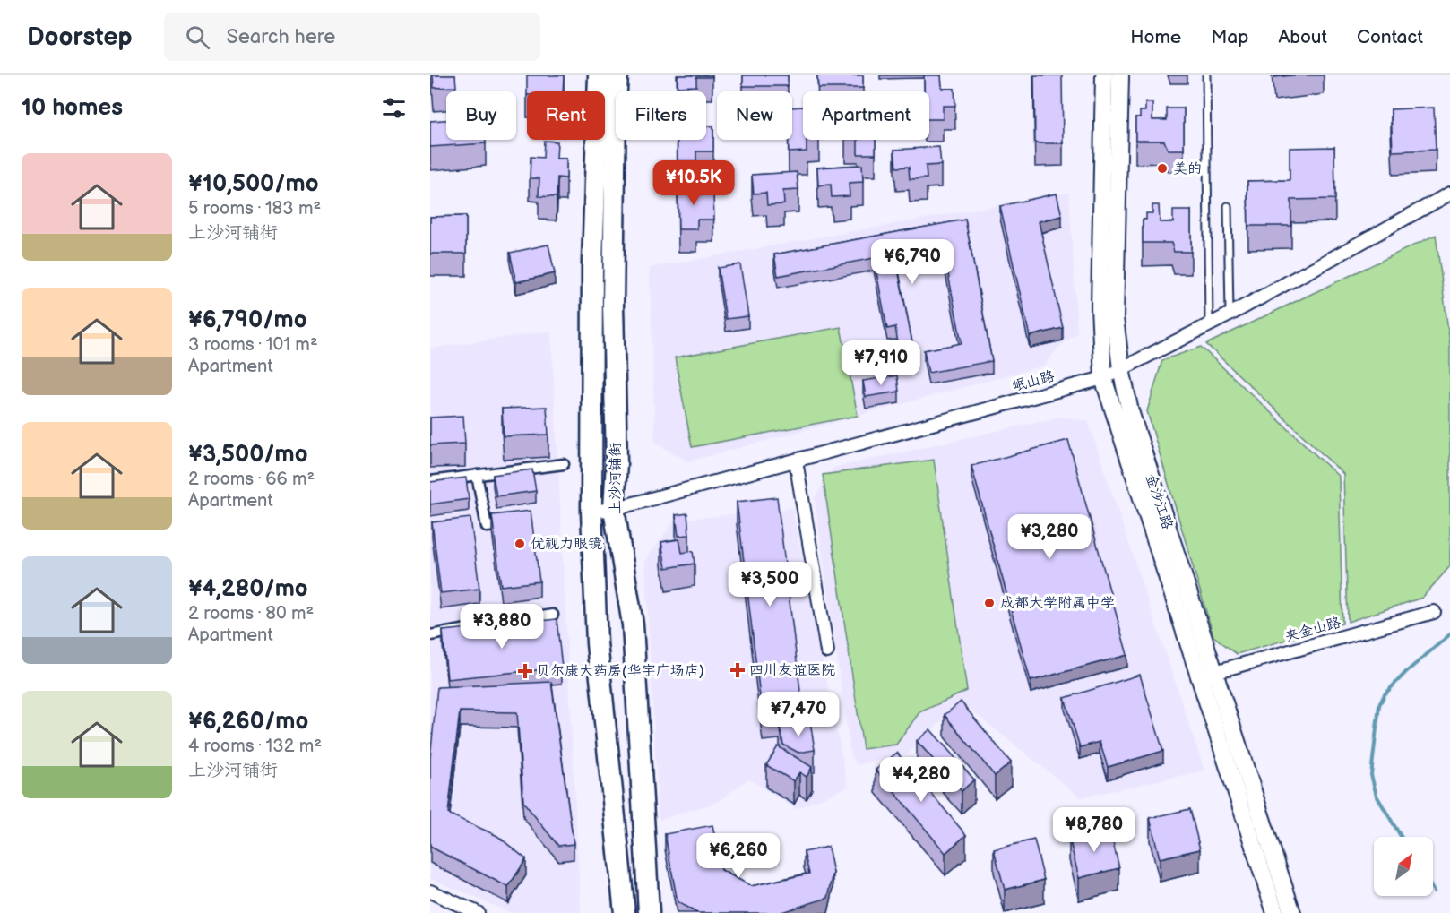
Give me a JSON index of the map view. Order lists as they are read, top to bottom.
{
  "streets": {
    "main road": ["上沙河铺街"],
    "street": ["岷山路", "金沙江路", "夹金山路"]
  },
  "crossings": [
    ["岷山路", "上沙河铺街"],
    ["岷山路", "金沙江路"],
    ["金沙江路", "夹金山路"]
  ],
  "places": {
    "other": ["美的", "优视力眼镜", "成都大学附属中学"],
    "health": ["四川友谊医院", "贝尔康大药房(华宇广场店)"]
  },
  "north": "top right",
  "page": {
    "header": "Doorstep",
    "search": "Search here",
    "nav": [
      "Home",
      "Map",
      "About",
      "Contact"
    ],
    "heading": "10 homes",
    "chip": [
      "Buy",
      "Rent",
      "Filters",
      "New",
      "Apartment"
    ],
    "list": [
      {
        "name": "¥10,500/mo",
        "note": "5 rooms · 183 m² · 上沙河铺街"
      },
      {
        "name": "¥6,790/mo",
        "note": "3 rooms · 101 m² · Apartment"
      },
      {
        "name": "¥3,500/mo",
        "note": "2 rooms · 66 m² · Apartment"
      },
      {
        "name": "¥4,280/mo",
        "note": "2 rooms · 80 m² · Apartment"
      },
      {
        "name": "¥6,260/mo",
        "note": "4 rooms · 132 m² · 上沙河铺街"
      }
    ],
    "price": [
      "¥10.5K",
      "¥6,790",
      "¥7,910",
      "¥3,280",
      "¥3,500",
      "¥3,880",
      "¥7,470",
      "¥4,280",
      "¥8,780",
      "¥6,260"
    ]
  }
}
